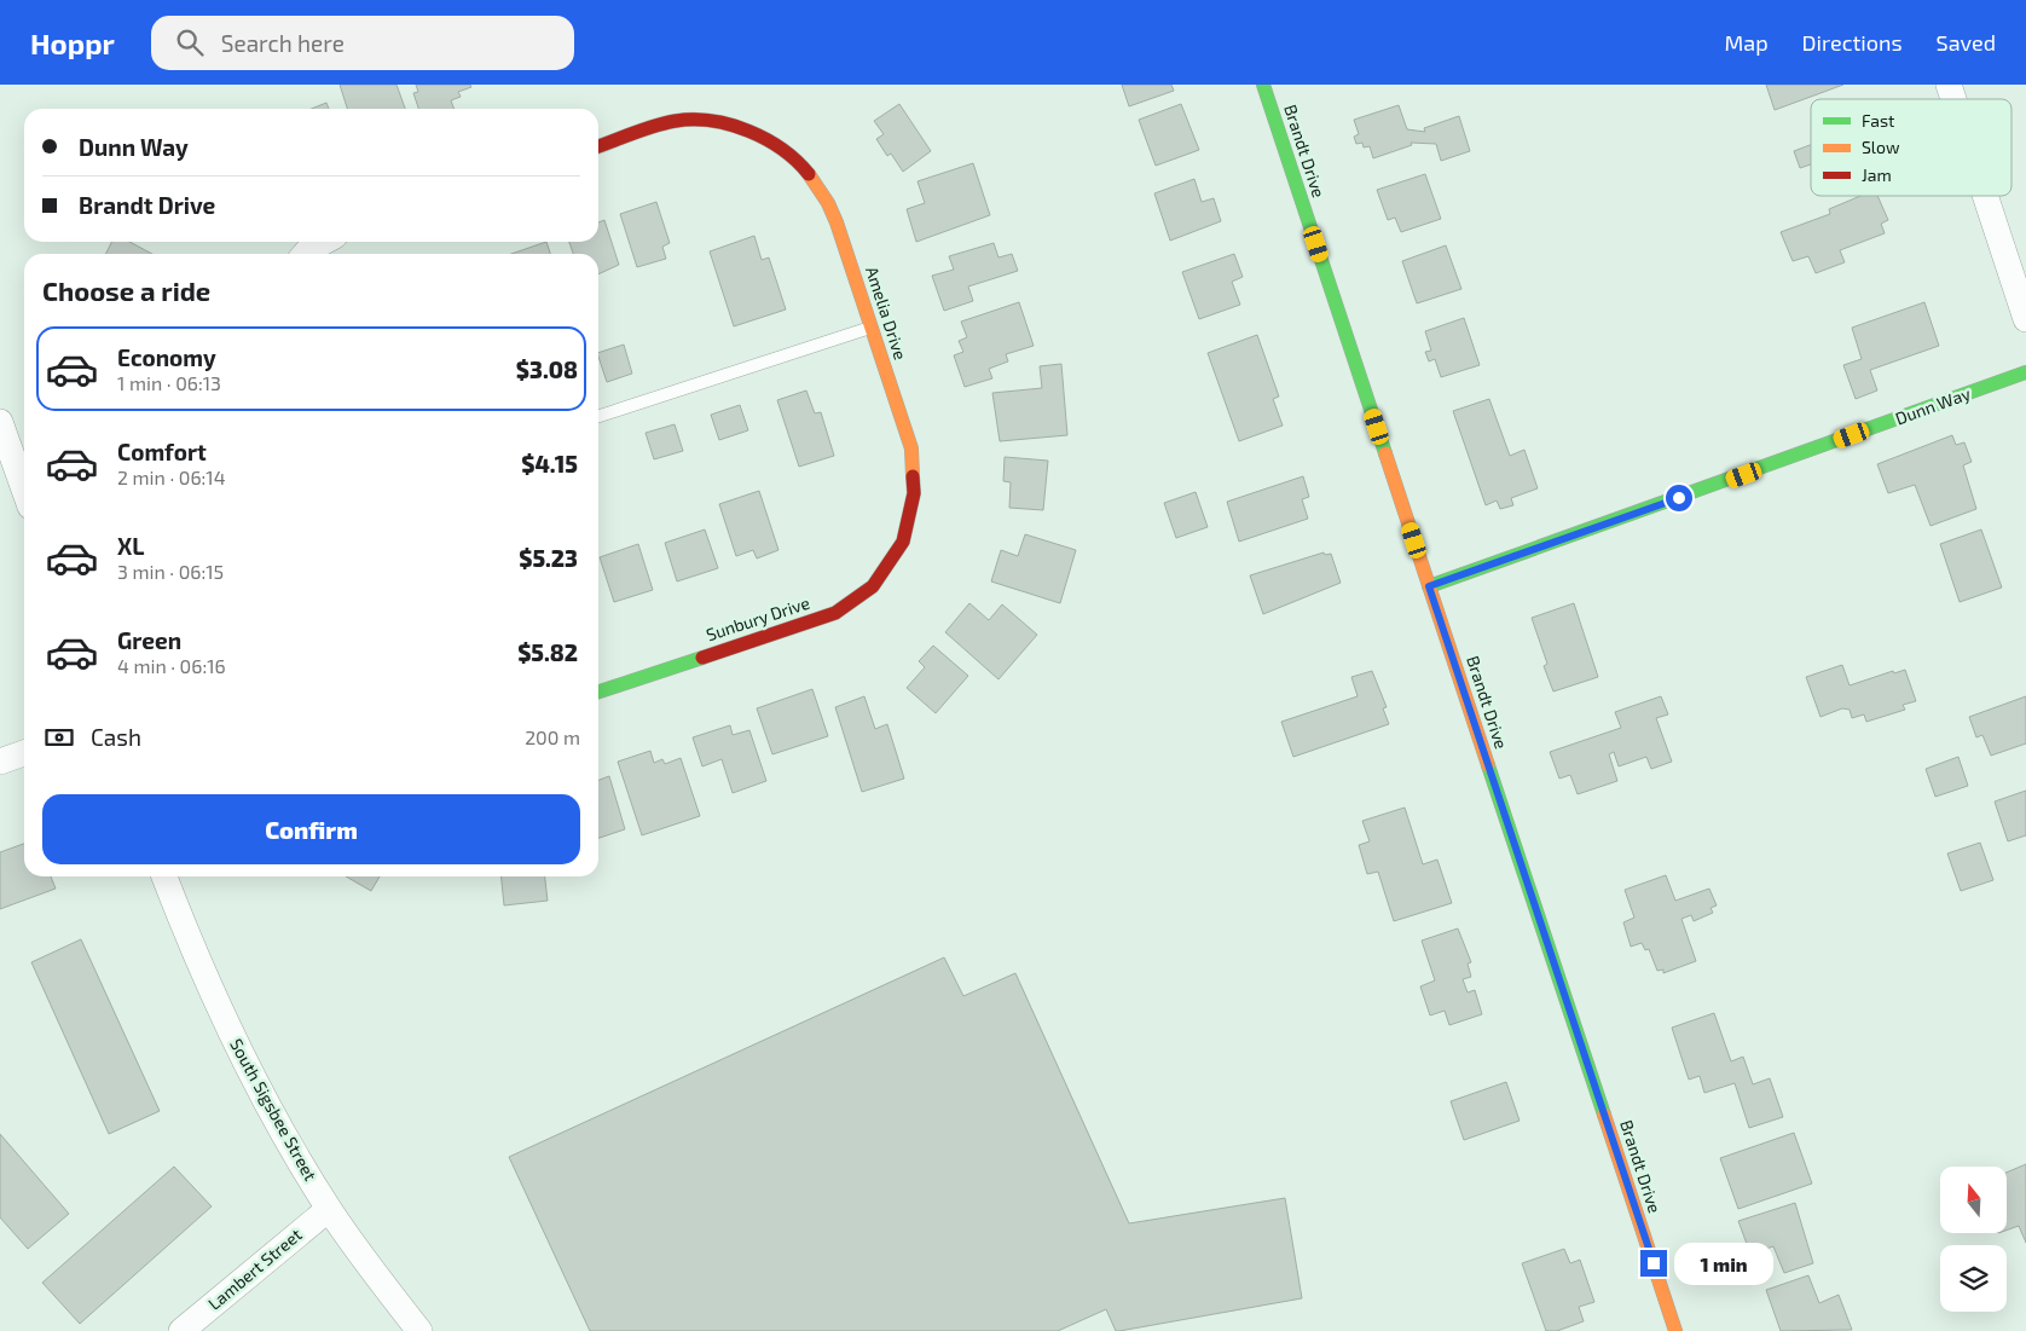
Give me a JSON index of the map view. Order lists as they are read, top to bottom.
{
  "streets": {
    "street": [
      "Brandt Drive",
      "Amelia Drive",
      "Dunn Way",
      "Sunbury Drive",
      "South Sigsbee Street",
      "Lambert Street"
    ]
  },
  "crossings": [
    ["Brandt Drive", "Dunn Way"],
    ["Amelia Drive", "Sunbury Drive"],
    ["South Sigsbee Street", "Lambert Street"]
  ],
  "legend": ["Fast", "Slow", "Jam"],
  "north": "top",
  "page": {
    "header": "Hoppr",
    "search": "Search here",
    "nav": ["Map", "Directions", "Saved"],
    "banner": ["Dunn Way", "Brandt Drive"],
    "heading": "Choose a ride",
    "list": [
      {
        "name": "Economy",
        "note": "1 min · 06:13",
        "value": "$3.08"
      },
      {
        "name": "Comfort",
        "note": "2 min · 06:14",
        "value": "$4.15"
      },
      {
        "name": "XL",
        "note": "3 min · 06:15",
        "value": "$5.23"
      },
      {
        "name": "Green",
        "note": "4 min · 06:16",
        "value": "$5.82"
      }
    ],
    "pay": ["Cash", "200 m"],
    "buttons": "Confirm",
    "bubble": "1 min"
  }
}
